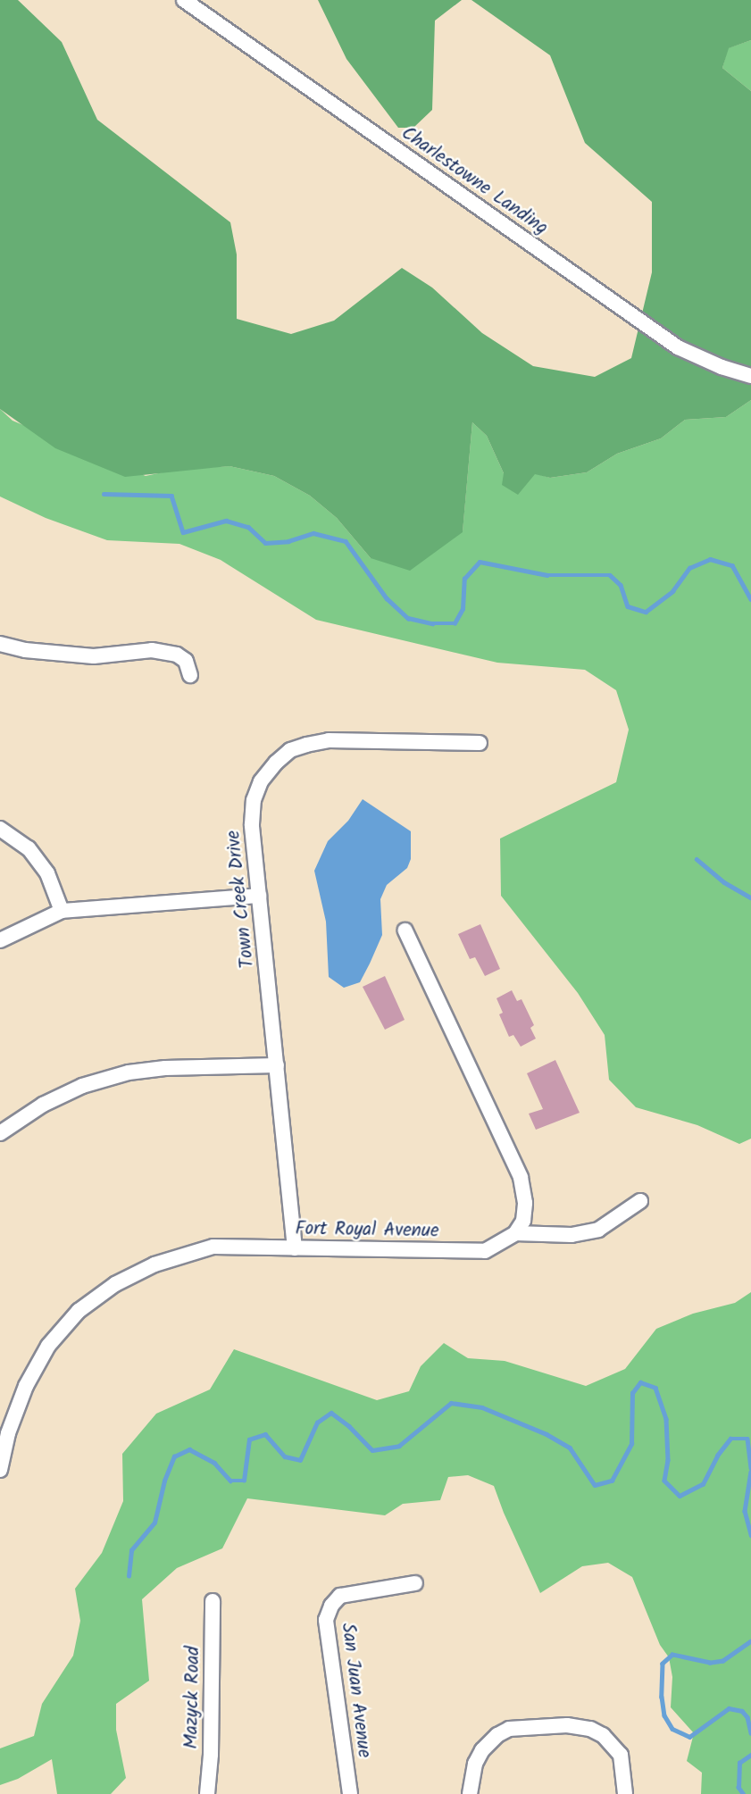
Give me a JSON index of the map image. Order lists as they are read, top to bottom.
{
  "streets": {
    "street": [
      "Charlestowne Landing",
      "Town Creek Drive",
      "Fort Royal Avenue",
      "San Juan Avenue",
      "Mazyck Road"
    ]
  },
  "crossings": [
    ["Town Creek Drive", "Fort Royal Avenue"]
  ]
}
